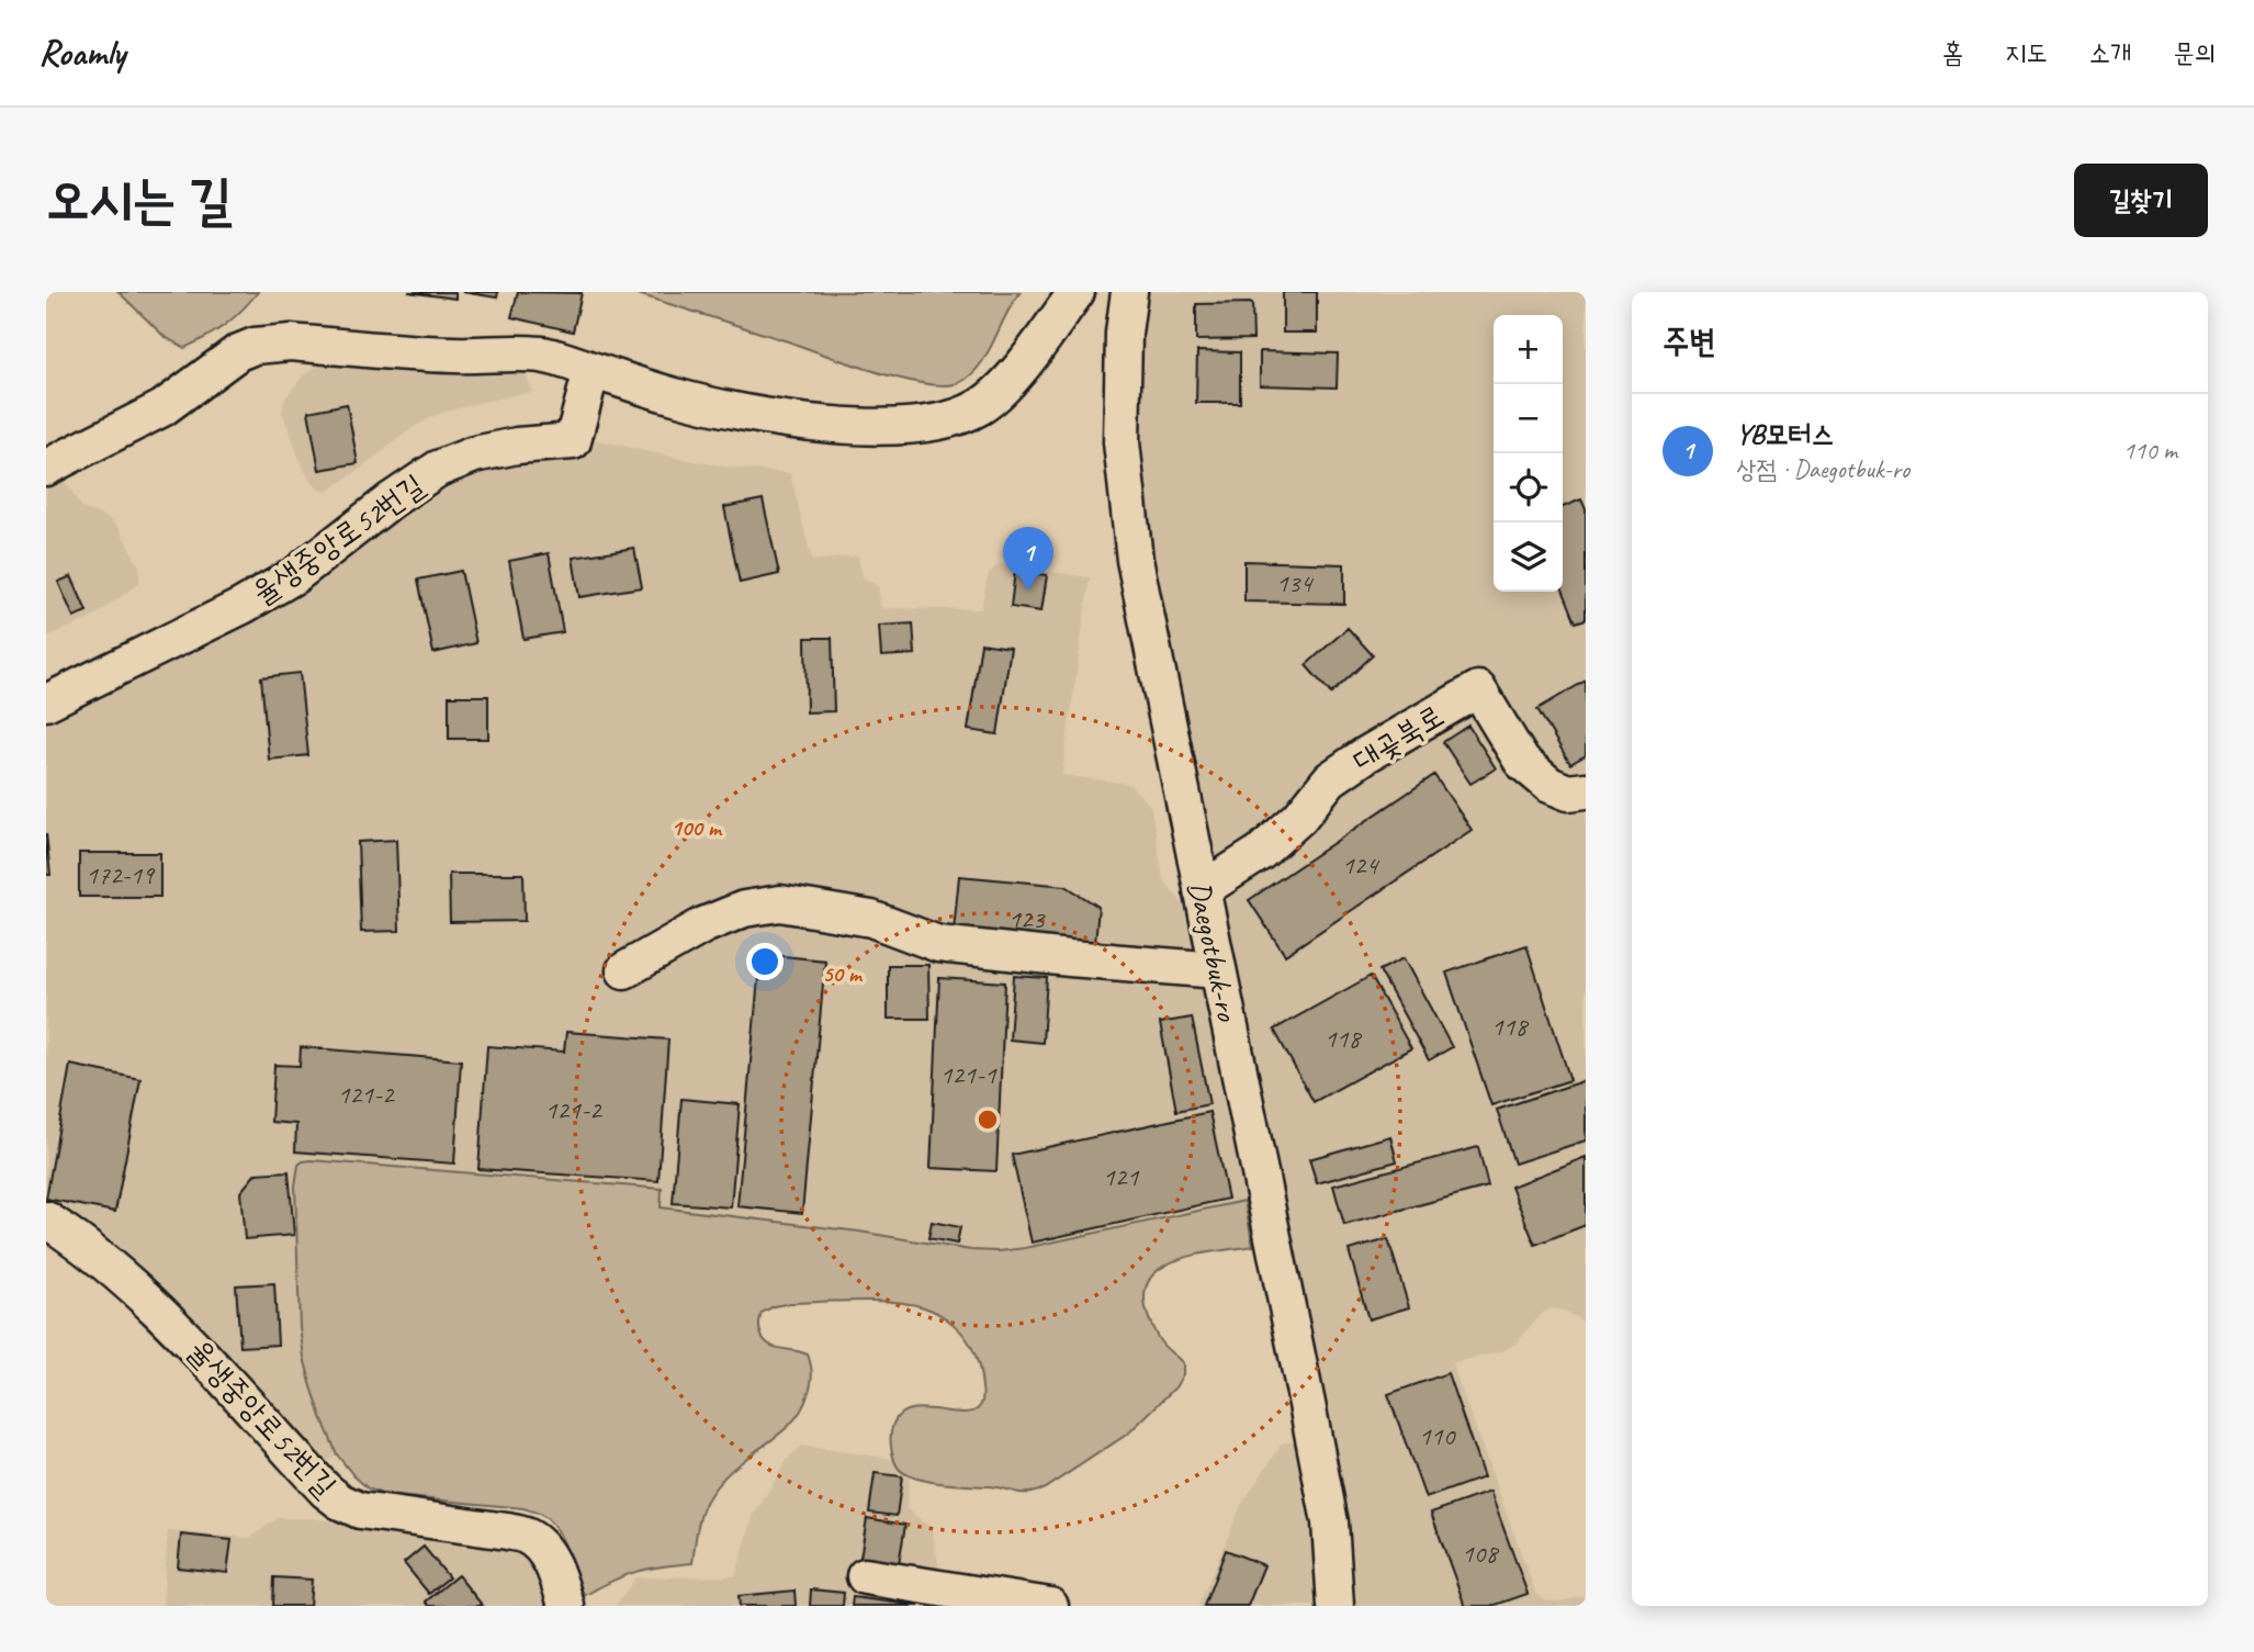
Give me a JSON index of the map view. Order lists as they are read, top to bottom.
{
  "streets": {
    "street": ["율생중앙로52번길", "대곶북로", "Daegotbuk-ro"]
  },
  "crossings": [
    ["대곶북로", "Daegotbuk-ro"]
  ],
  "house_numbers": [
    "134",
    "124",
    "172-19",
    "123",
    "118",
    "118",
    "121-1",
    "121-2",
    "121-2",
    "121",
    "110",
    "108"
  ],
  "page": {
    "header": "Roamly",
    "nav": [
      "홈",
      "지도",
      "소개",
      "문의"
    ],
    "buttons": "길찾기",
    "title": "오시는 길",
    "heading": "주변",
    "map_buttons": ["+", "−"],
    "list": [
      {
        "mark": "1",
        "name": "YB모터스",
        "note": "상점 · Daegotbuk-ro",
        "value": "110 m"
      }
    ],
    "pins": "1"
  },
  "rings": ["100 m", "50 m"]
}
